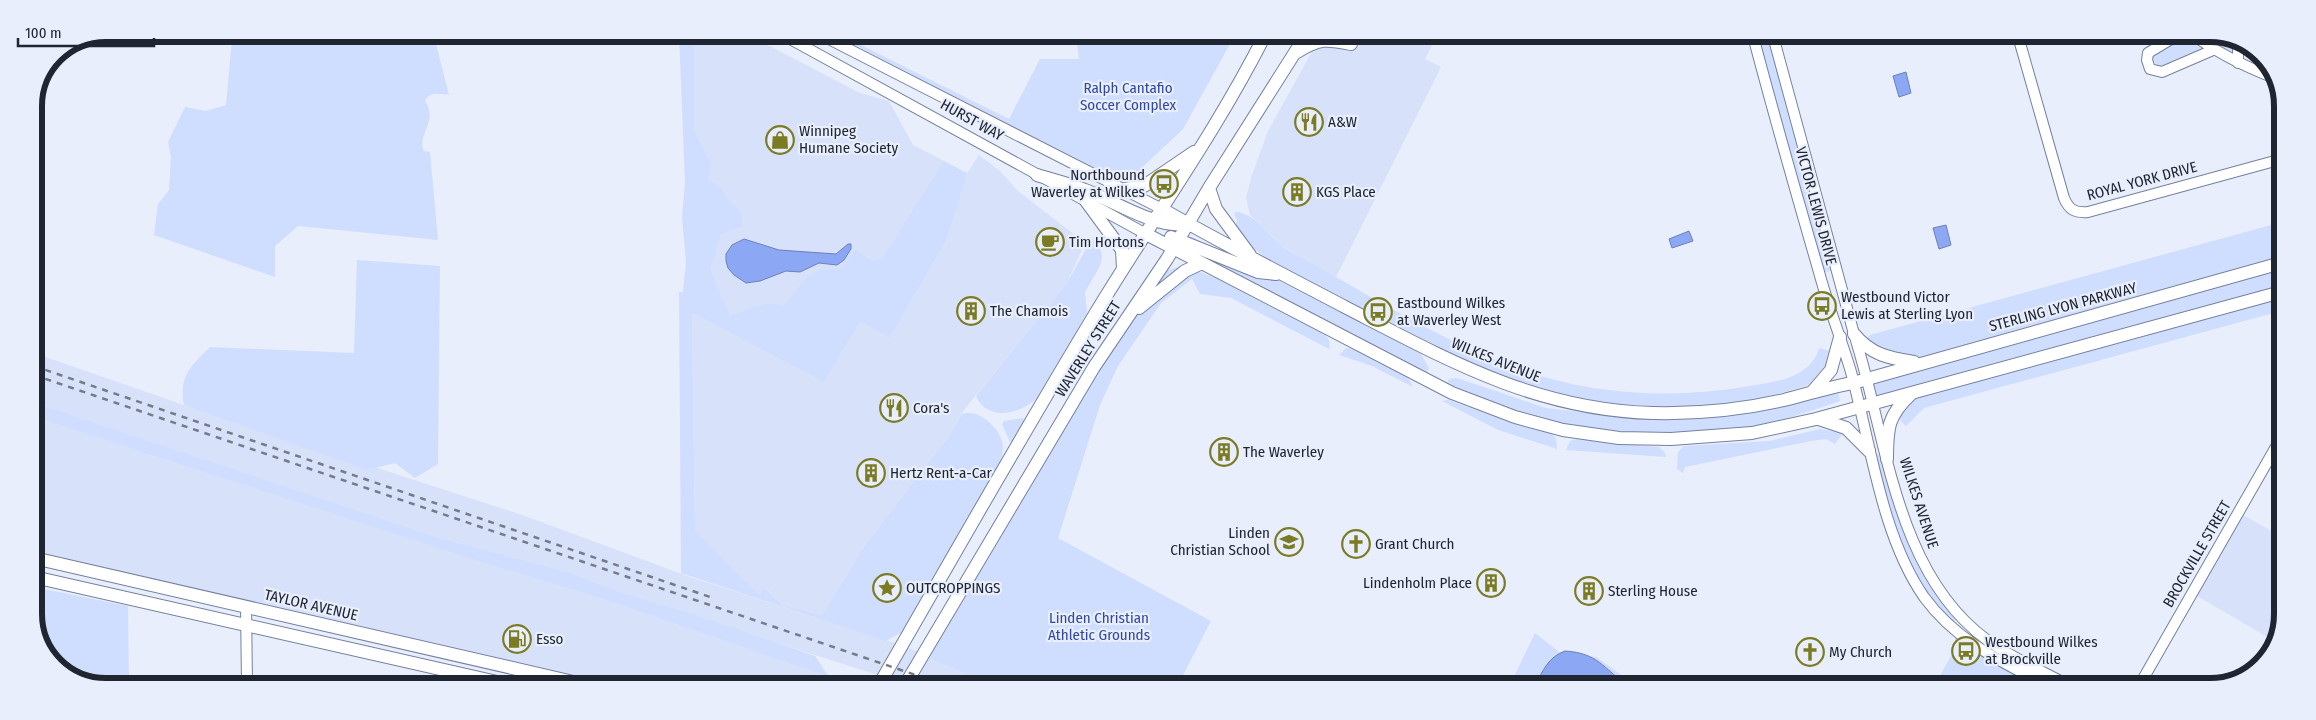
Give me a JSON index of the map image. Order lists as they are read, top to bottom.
{
  "streets": {
    "main road": [
      "STERLING LYON PARKWAY",
      "WAVERLEY STREET",
      "WILKES AVENUE",
      "TAYLOR AVENUE"
    ],
    "street": [
      "HURST WAY",
      "ROYAL YORK DRIVE",
      "VICTOR LEWIS DRIVE",
      "BROCKVILLE STREET"
    ]
  },
  "crossings": [
    ["HURST WAY", "WAVERLEY STREET"],
    ["HURST WAY", "WILKES AVENUE"],
    ["VICTOR LEWIS DRIVE", "STERLING LYON PARKWAY"],
    ["VICTOR LEWIS DRIVE", "WILKES AVENUE"],
    ["STERLING LYON PARKWAY", "WILKES AVENUE"],
    ["WAVERLEY STREET", "WILKES AVENUE"]
  ],
  "parks": ["Ralph Cantafio Soccer Complex", "Linden Christian Athletic Grounds"],
  "places": {
    "restaurant": ["A&W", "Cora's"],
    "shop": ["Winnipeg Humane Society"],
    "bus stop": [
      "Northbound Waverley at Wilkes",
      "Westbound Victor Lewis at Sterling Lyon",
      "Eastbound Wilkes at Waverley West",
      "Westbound Wilkes at Brockville"
    ],
    "building": [
      "KGS Place",
      "The Chamois",
      "The Waverley",
      "Hertz Rent-a-Car",
      "Lindenholm Place",
      "Sterling House"
    ],
    "cafe": ["Tim Hortons"],
    "school or university": ["Linden Christian School"],
    "church": ["Grant Church", "My Church"],
    "place": ["OUTCROPPINGS"],
    "fuel station": ["Esso"]
  },
  "scale_bar": "100 m"
}
